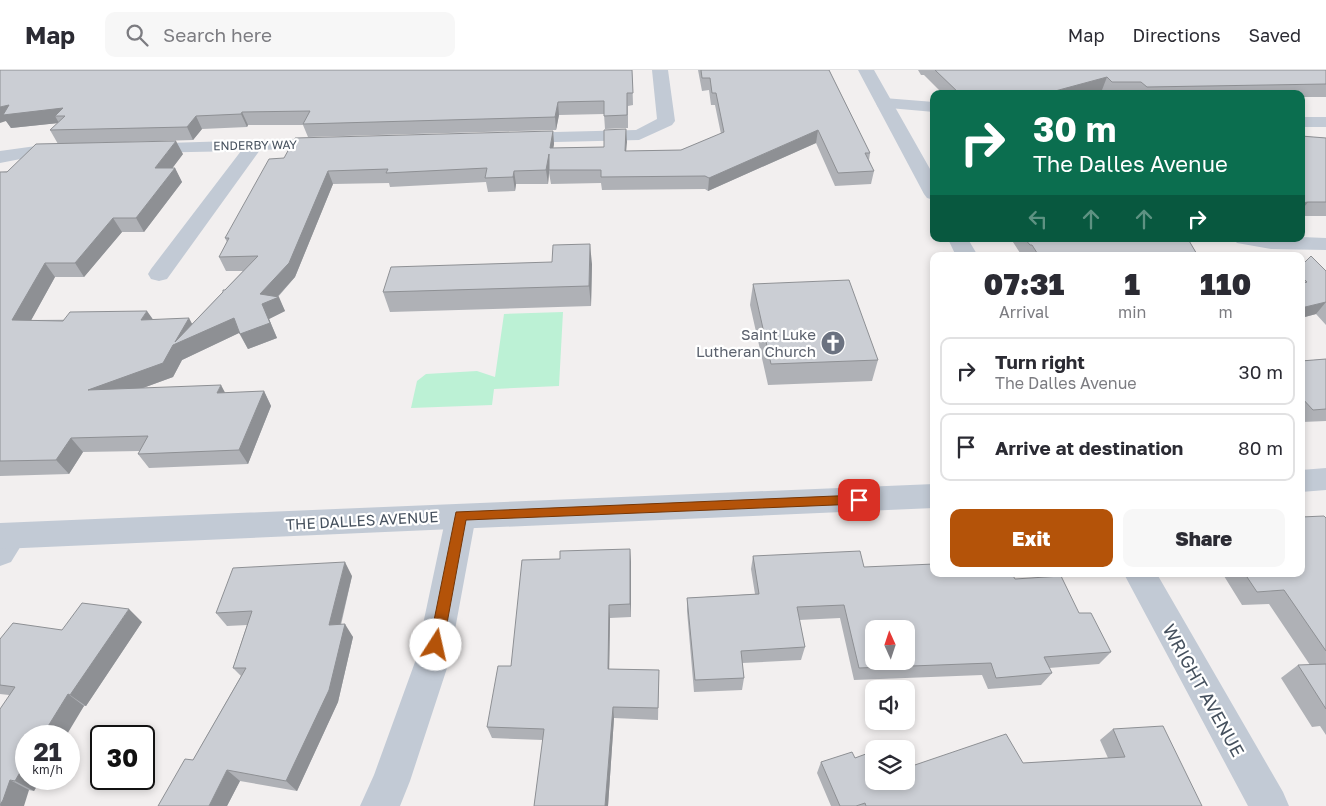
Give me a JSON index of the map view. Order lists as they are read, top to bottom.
{
  "streets": {
    "street": ["ENDERBY WAY", "THE DALLES AVENUE", "WRIGHT AVENUE"]
  },
  "places": {
    "church": ["Saint Luke Lutheran Church"]
  },
  "north": "top",
  "page": {
    "header": "Map",
    "search": "Search here",
    "nav": ["Map", "Directions", "Saved"],
    "turn": ["30 m", "The Dalles Avenue"],
    "eta": [
      "07:31",
      "Arrival",
      "1",
      "min",
      "110",
      "m"
    ],
    "list": [
      {
        "name": "Turn right",
        "note": "The Dalles Avenue",
        "value": "30 m"
      },
      {
        "name": "Arrive at destination",
        "value": "80 m"
      }
    ],
    "buttons": ["Exit", "Share"],
    "speed": "21 km/h",
    "limit": "30"
  }
}
